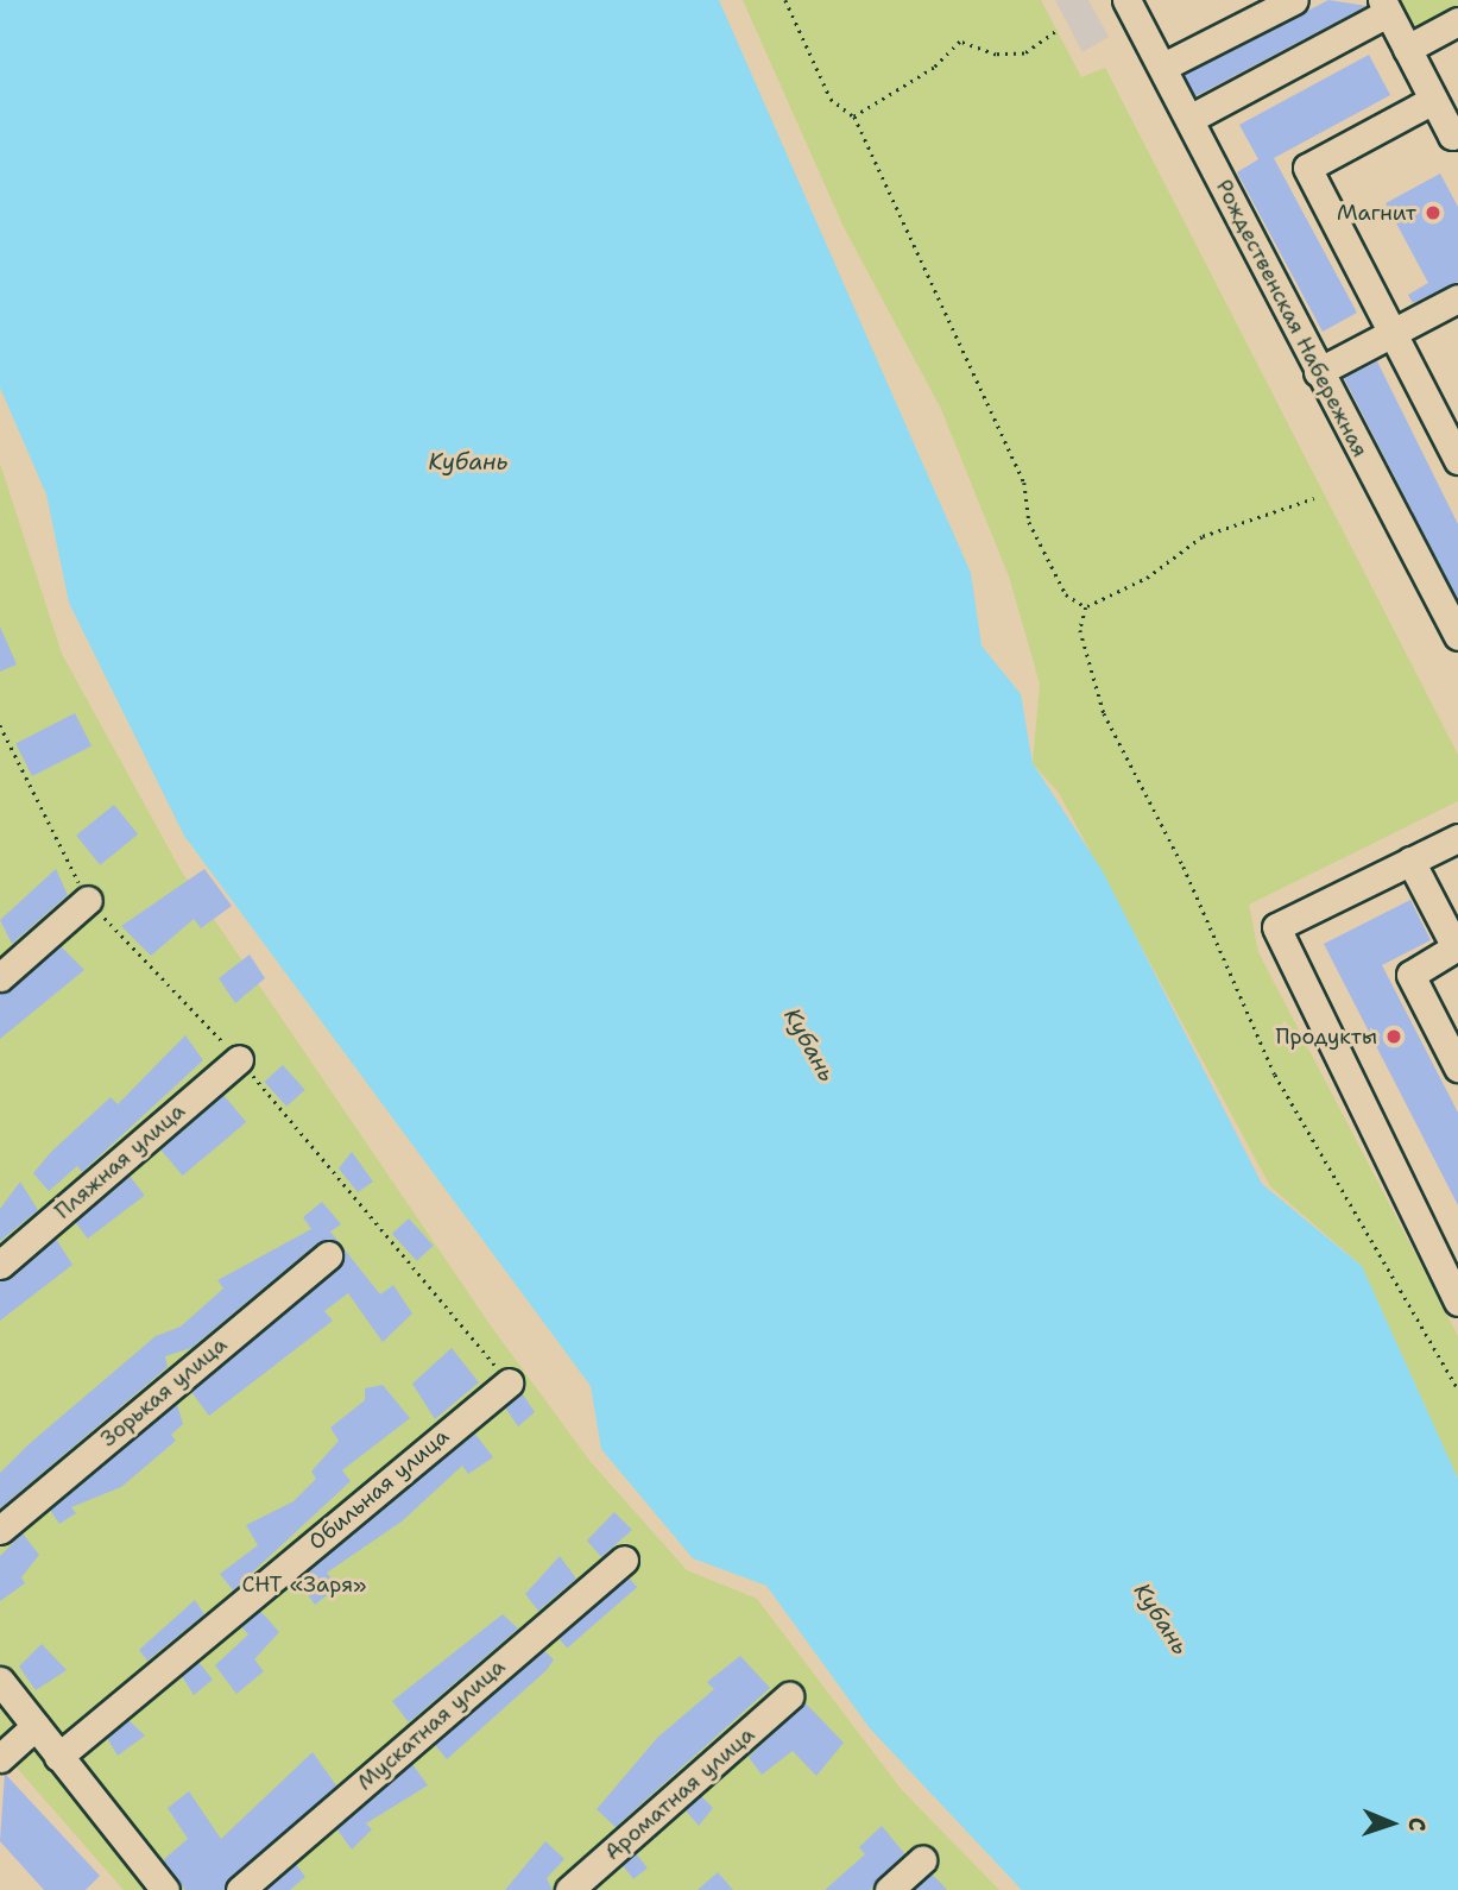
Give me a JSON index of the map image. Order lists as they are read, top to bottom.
{
  "streets": {
    "street": [
      "Рождественская Набережная",
      "Пляжная улица",
      "Зорькая улица",
      "Обильная улица",
      "Мускатная улица",
      "Ароматная улица"
    ]
  },
  "water": ["Кубань"],
  "parks": ["СНТ «Заря»"],
  "places": ["Магнит", "Продукты"],
  "north": "right"
}
